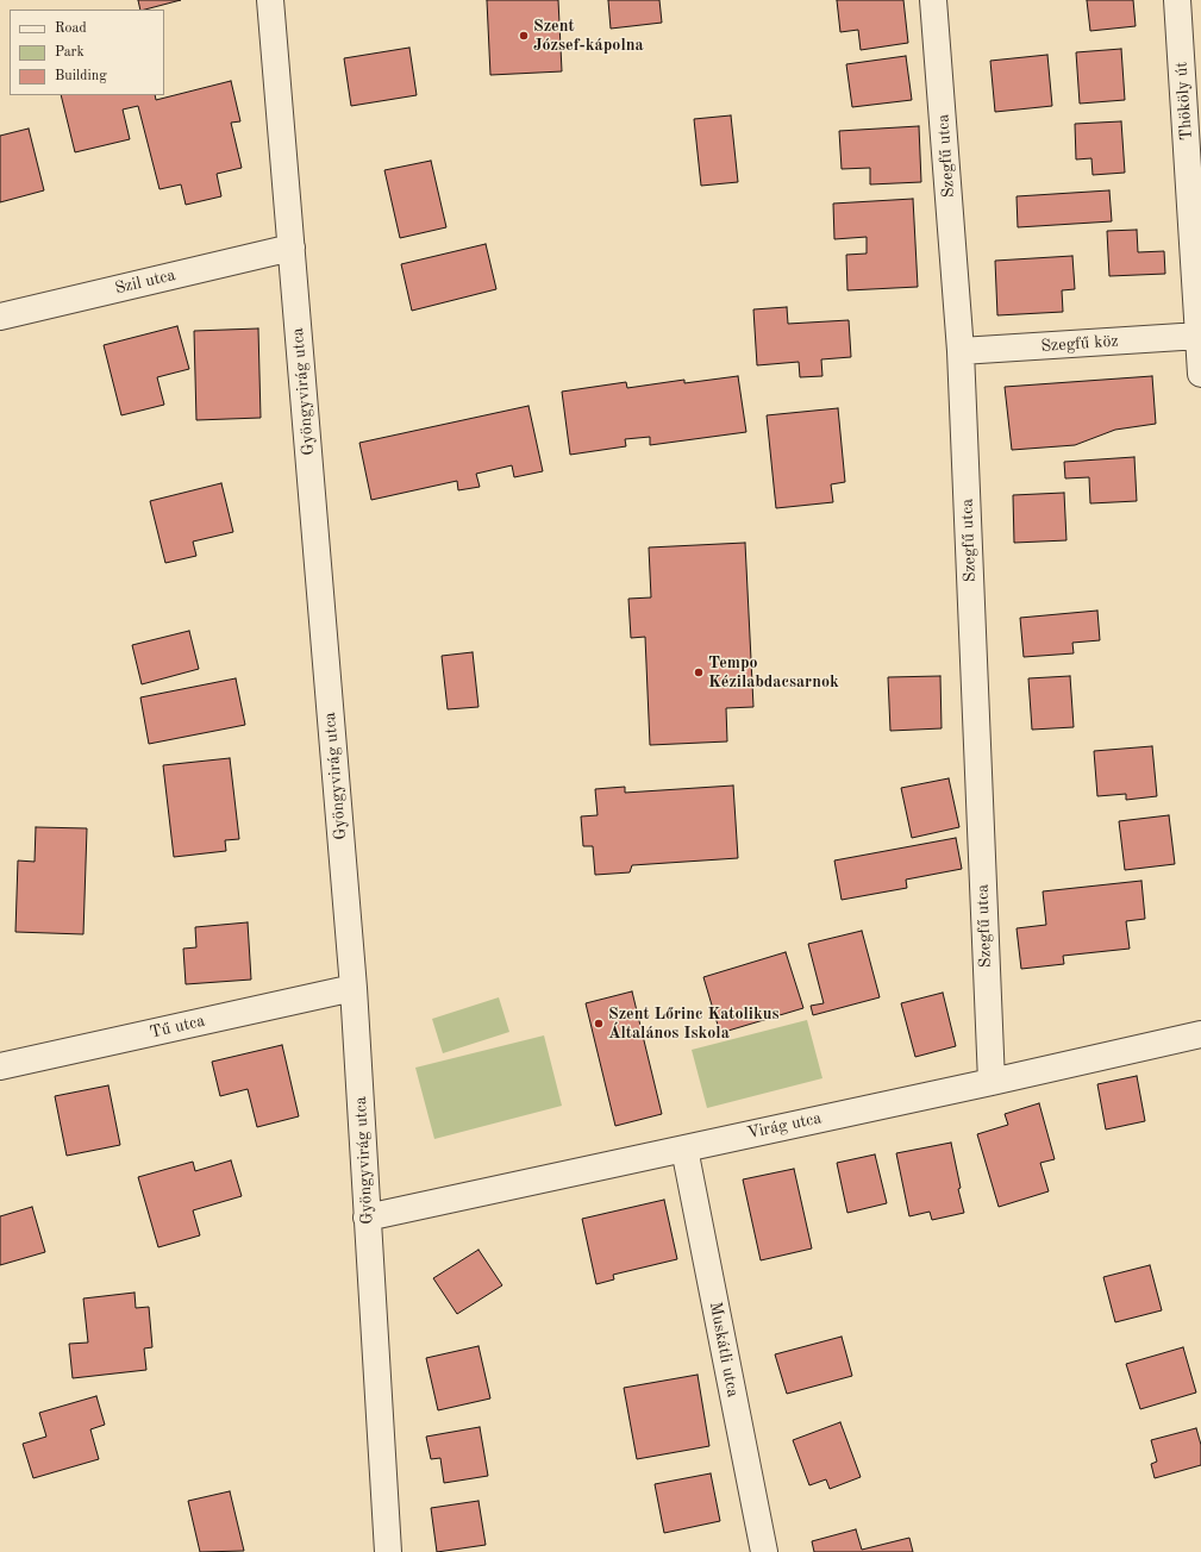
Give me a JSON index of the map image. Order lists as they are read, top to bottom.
{
  "streets": {
    "street": [
      "Thököly út",
      "Szegfű utca",
      "Szil utca",
      "Szegfű köz",
      "Gyöngyvirág utca",
      "Tű utca",
      "Virág utca",
      "Muskátli utca"
    ]
  },
  "crossings": [
    ["Thököly út", "Szegfű köz"],
    ["Szegfű utca", "Szegfű köz"],
    ["Szegfű utca", "Virág utca"],
    ["Szil utca", "Gyöngyvirág utca"],
    ["Gyöngyvirág utca", "Tű utca"],
    ["Gyöngyvirág utca", "Virág utca"],
    ["Virág utca", "Muskátli utca"]
  ],
  "places": ["Szent József-kápolna", "Tempo Kézilabdacsarnok", "Szent Lőrinc Katolikus Általános Iskola"],
  "legend": ["Road", "Park", "Building"]
}
